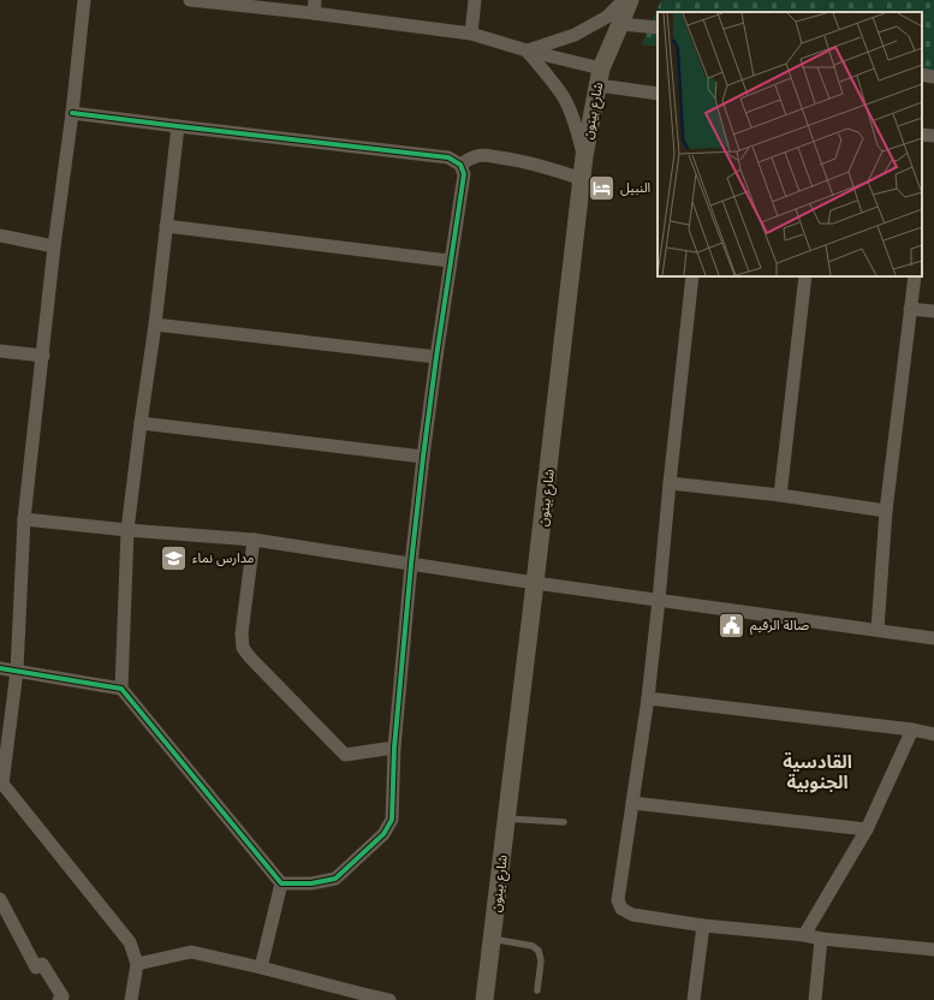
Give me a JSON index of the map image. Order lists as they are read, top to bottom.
{
  "streets": {
    "street": ["شارع بينون"]
  },
  "districts": ["القادسية الجنوبية"],
  "places": {
    "hotel": ["النبيل"],
    "school or university": ["مدارس نماء"],
    "public building": ["صالة الرقيم"]
  }
}
